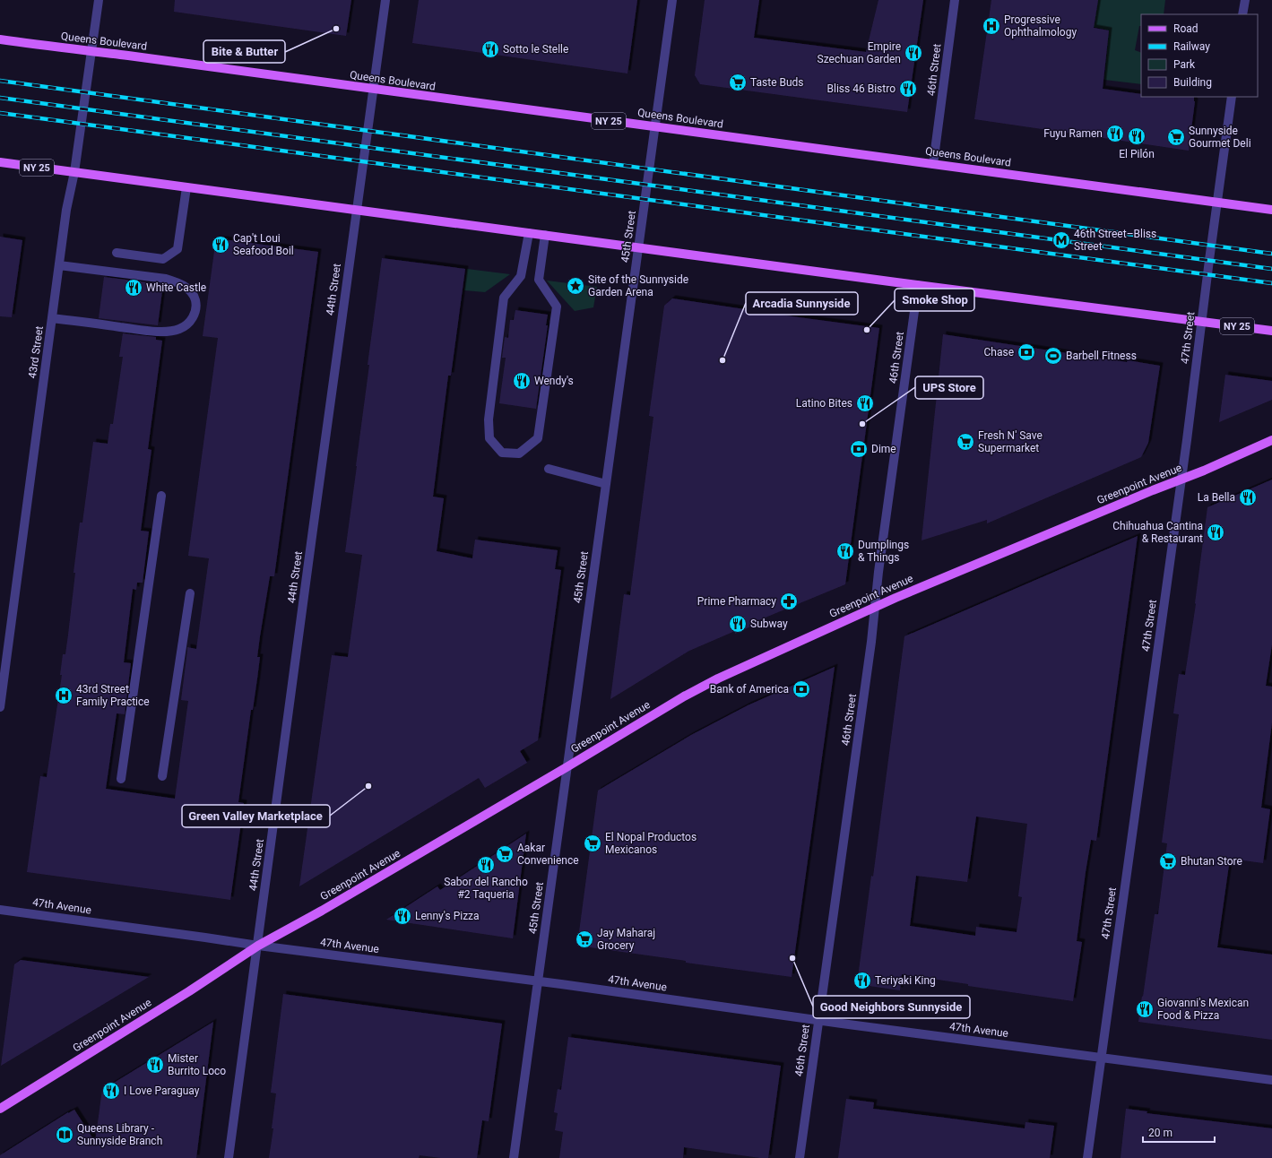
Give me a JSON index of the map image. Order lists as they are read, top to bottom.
{
  "streets": {
    "main road": ["Queens Boulevard", "NY 25", "Greenpoint Avenue"],
    "street": [
      "46th Street",
      "45th Street",
      "44th Street",
      "47th Street",
      "43rd Street",
      "47th Avenue"
    ]
  },
  "crossings": [
    ["Queens Boulevard", "46th Street"],
    ["Queens Boulevard", "45th Street"],
    ["Queens Boulevard", "44th Street"],
    ["Queens Boulevard", "47th Street"],
    ["Queens Boulevard", "43rd Street"],
    ["46th Street", "NY 25"],
    ["46th Street", "Greenpoint Avenue"],
    ["46th Street", "47th Avenue"],
    ["NY 25", "45th Street"],
    ["NY 25", "44th Street"],
    ["NY 25", "47th Street"],
    ["NY 25", "43rd Street"],
    ["45th Street", "Greenpoint Avenue"],
    ["45th Street", "47th Avenue"],
    ["44th Street", "Greenpoint Avenue"],
    ["44th Street", "47th Avenue"],
    ["47th Street", "Greenpoint Avenue"],
    ["47th Street", "47th Avenue"],
    ["Greenpoint Avenue", "47th Avenue"]
  ],
  "places": {
    "hospital": ["Progressive Ophthalmology", "43rd Street Family Practice"],
    "other": [
      "Bite & Butter",
      "Smoke Shop",
      "Arcadia Sunnyside",
      "UPS Store",
      "Green Valley Marketplace",
      "Good Neighbors Sunnyside"
    ],
    "restaurant": [
      "Sotto le Stelle",
      "Empire Szechuan Garden",
      "Bliss 46 Bistro",
      "Fuyu Ramen",
      "El Pilón",
      "Cap't Loui Seafood Boil",
      "White Castle",
      "Wendy's",
      "Latino Bites",
      "La Bella",
      "Chihuahua Cantina & Restaurant",
      "Dumplings & Things",
      "Subway",
      "Sabor del Rancho #2 Taqueria",
      "Lenny's Pizza",
      "Teriyaki King",
      "Giovanni's Mexican Food & Pizza",
      "Mister Burrito Loco",
      "I Love Paraguay"
    ],
    "supermarket": [
      "Taste Buds",
      "Sunnyside Gourmet Deli",
      "Fresh N' Save Supermarket",
      "El Nopal Productos Mexicanos",
      "Aakar Convenience",
      "Bhutan Store",
      "Jay Maharaj Grocery"
    ],
    "metro station": ["46th Street–Bliss Street"],
    "place": ["Site of the Sunnyside Garden Arena"],
    "bank": ["Chase", "Dime", "Bank of America"],
    "sports": ["Barbell Fitness"],
    "pharmacy": ["Prime Pharmacy"],
    "library": ["Queens Library - Sunnyside Branch"]
  },
  "legend": [
    "Road",
    "Railway",
    "Park",
    "Building"
  ],
  "scale_bar": "20 m"
}
